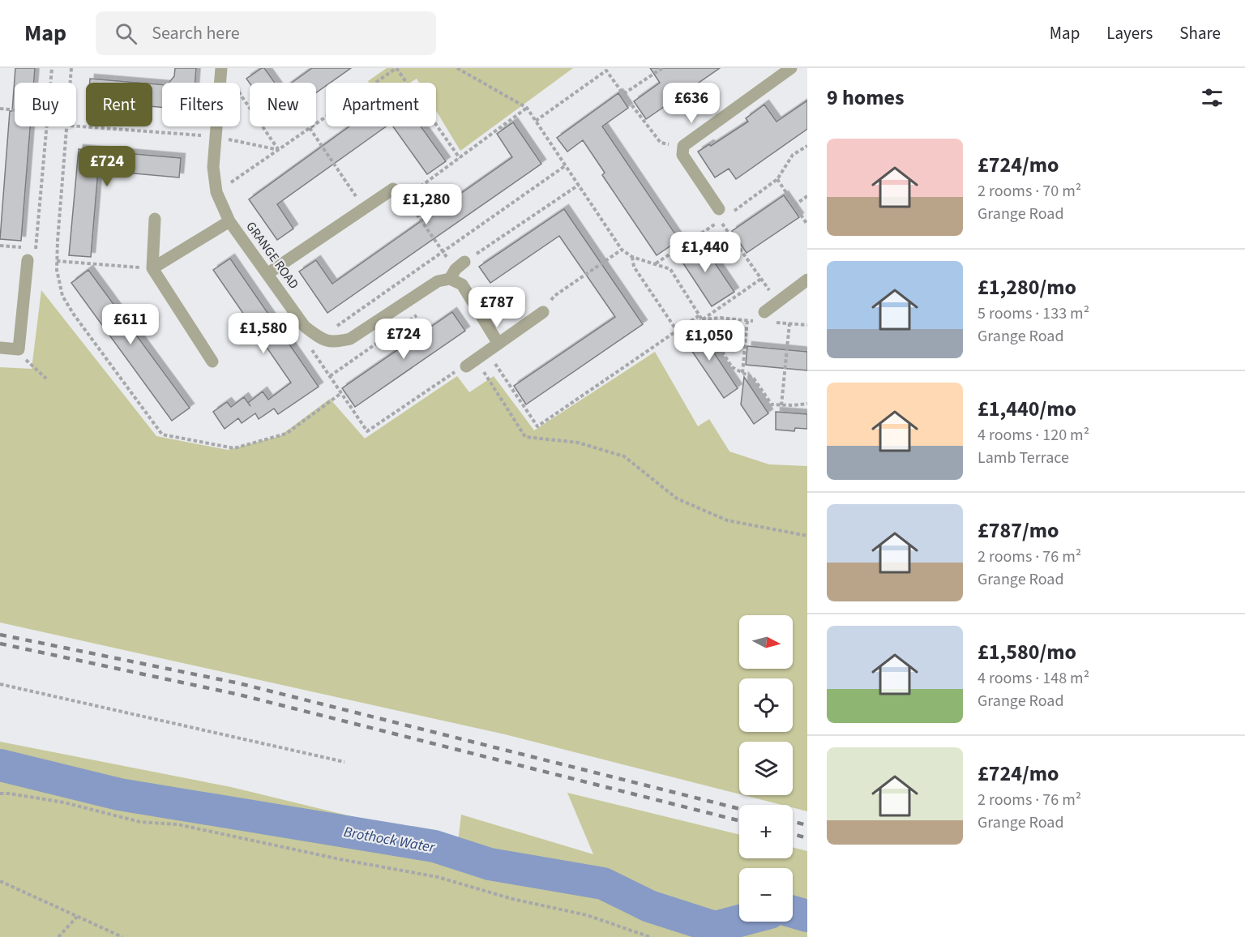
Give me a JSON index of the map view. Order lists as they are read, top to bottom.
{
  "streets": {
    "street": ["GRANGE ROAD"]
  },
  "water": ["Brothock Water"],
  "north": "right",
  "page": {
    "header": "Map",
    "search": "Search here",
    "nav": ["Map", "Layers", "Share"],
    "heading": "9 homes",
    "price": [
      "£636",
      "£724",
      "£1,280",
      "£1,440",
      "£787",
      "£611",
      "£1,580",
      "£724",
      "£1,050"
    ],
    "chip": [
      "Buy",
      "Rent",
      "Filters",
      "New",
      "Apartment"
    ],
    "list": [
      {
        "name": "£724/mo",
        "note": "2 rooms · 70 m² · Grange Road"
      },
      {
        "name": "£1,280/mo",
        "note": "5 rooms · 133 m² · Grange Road"
      },
      {
        "name": "£1,440/mo",
        "note": "4 rooms · 120 m² · Lamb Terrace"
      },
      {
        "name": "£787/mo",
        "note": "2 rooms · 76 m² · Grange Road"
      },
      {
        "name": "£1,580/mo",
        "note": "4 rooms · 148 m² · Grange Road"
      },
      {
        "name": "£724/mo",
        "note": "2 rooms · 76 m² · Grange Road"
      }
    ],
    "map_buttons": ["+", "−"]
  }
}
